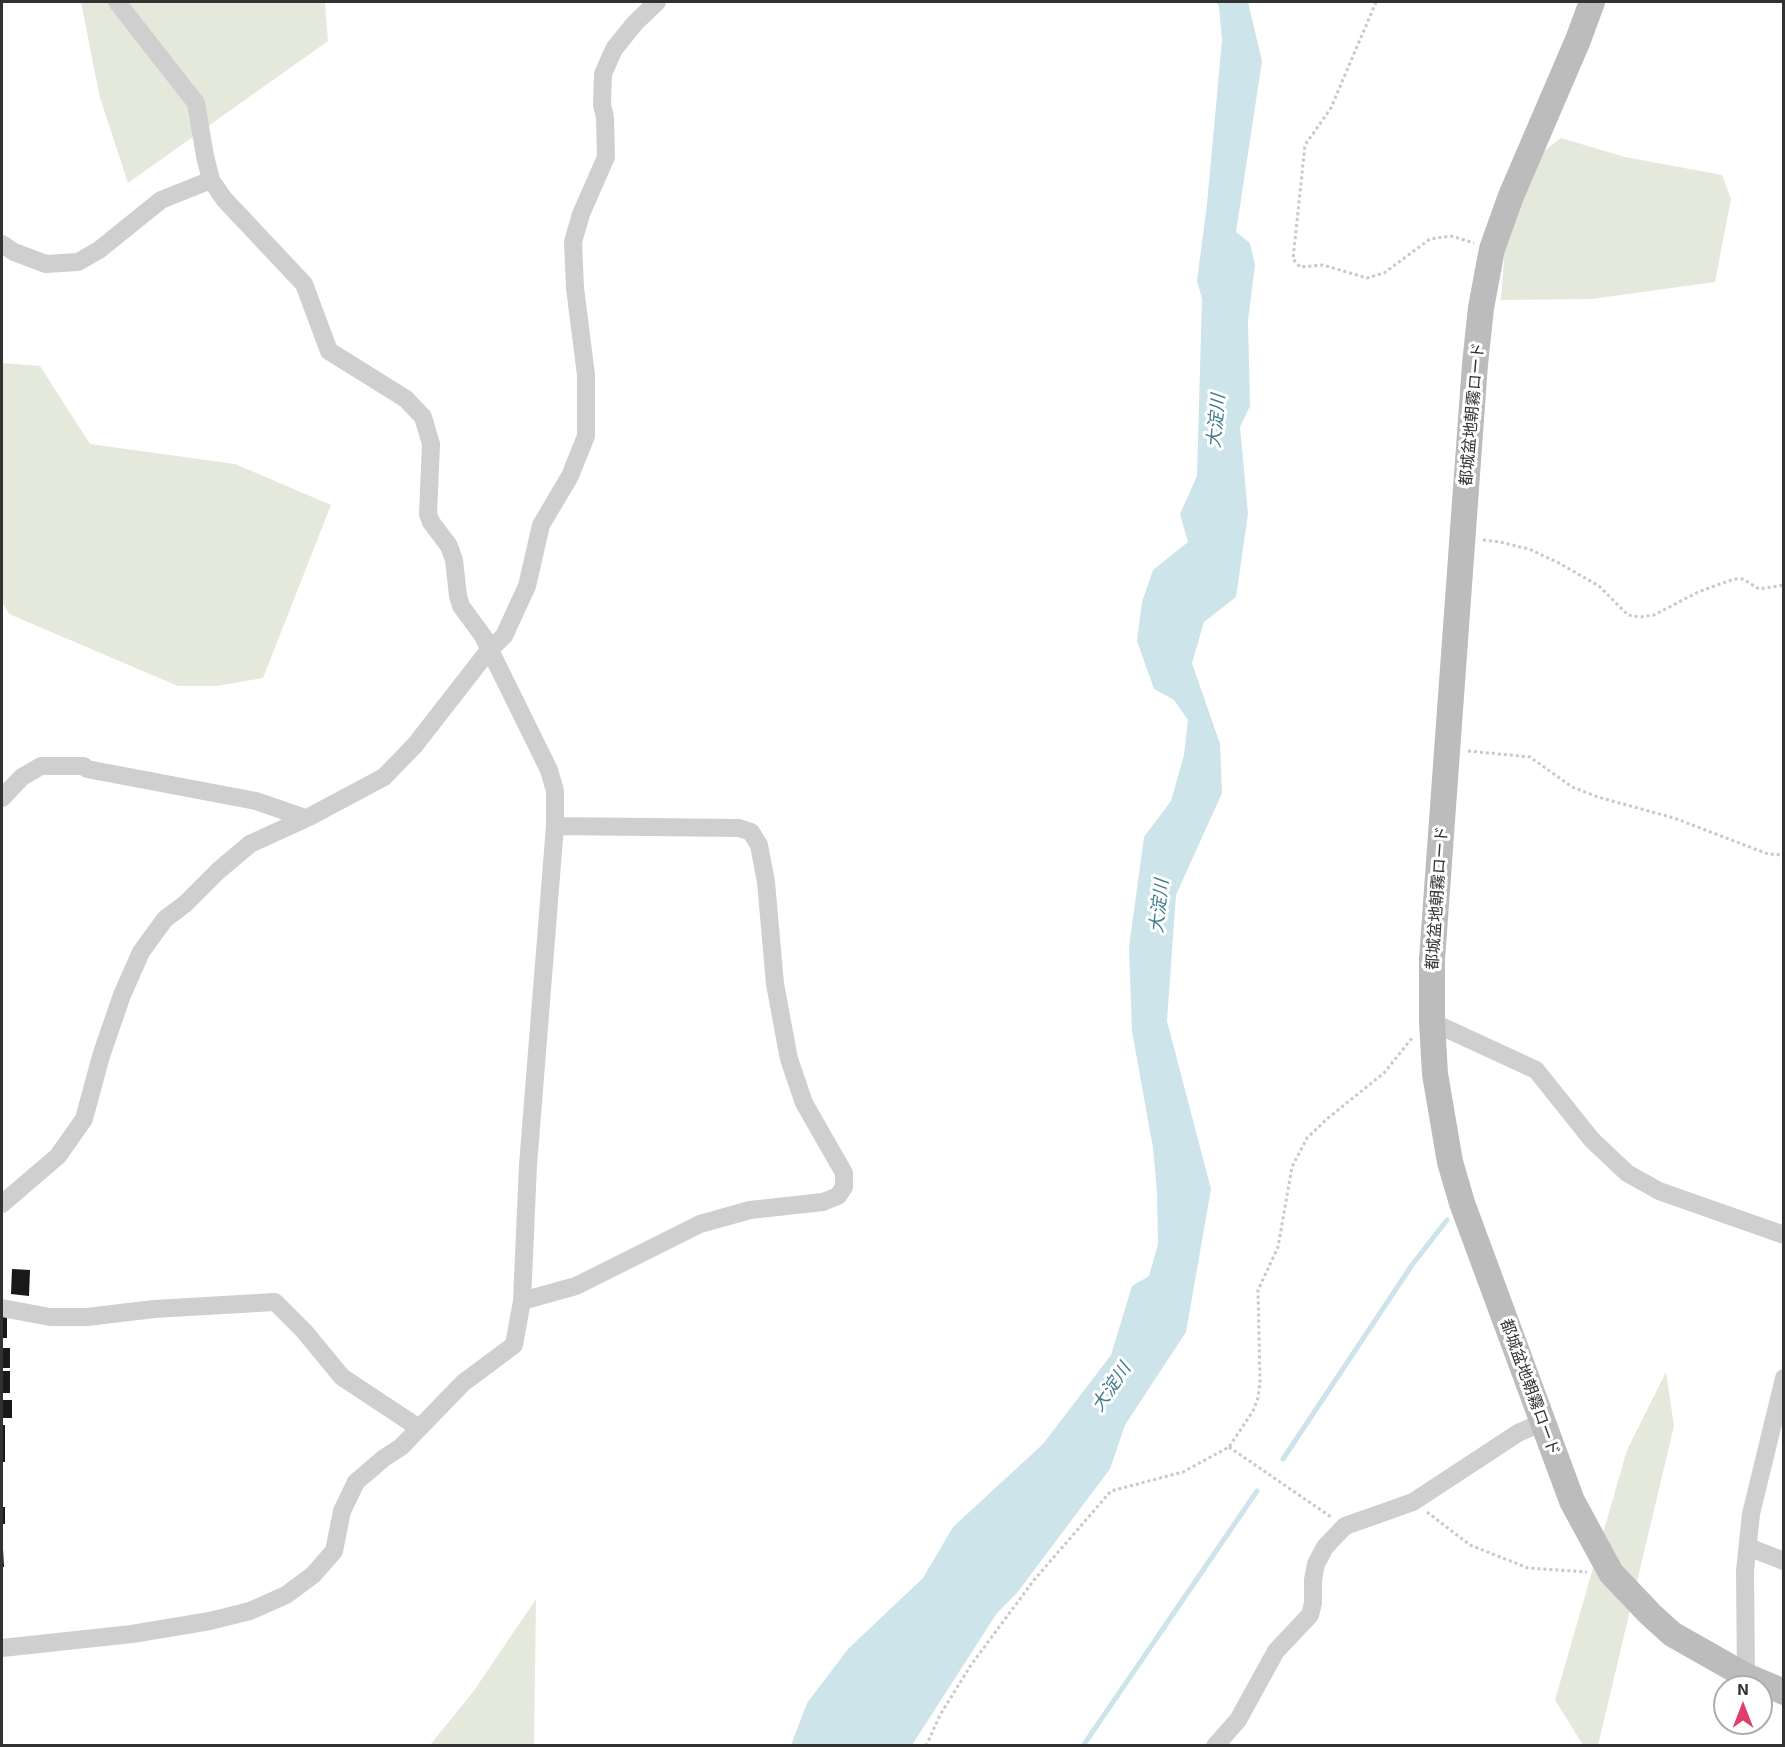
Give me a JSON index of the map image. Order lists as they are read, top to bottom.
{
  "streets": {
    "street": ["都城盆地朝霧ロード"]
  },
  "water": ["大淀川"],
  "north": "top"
}
